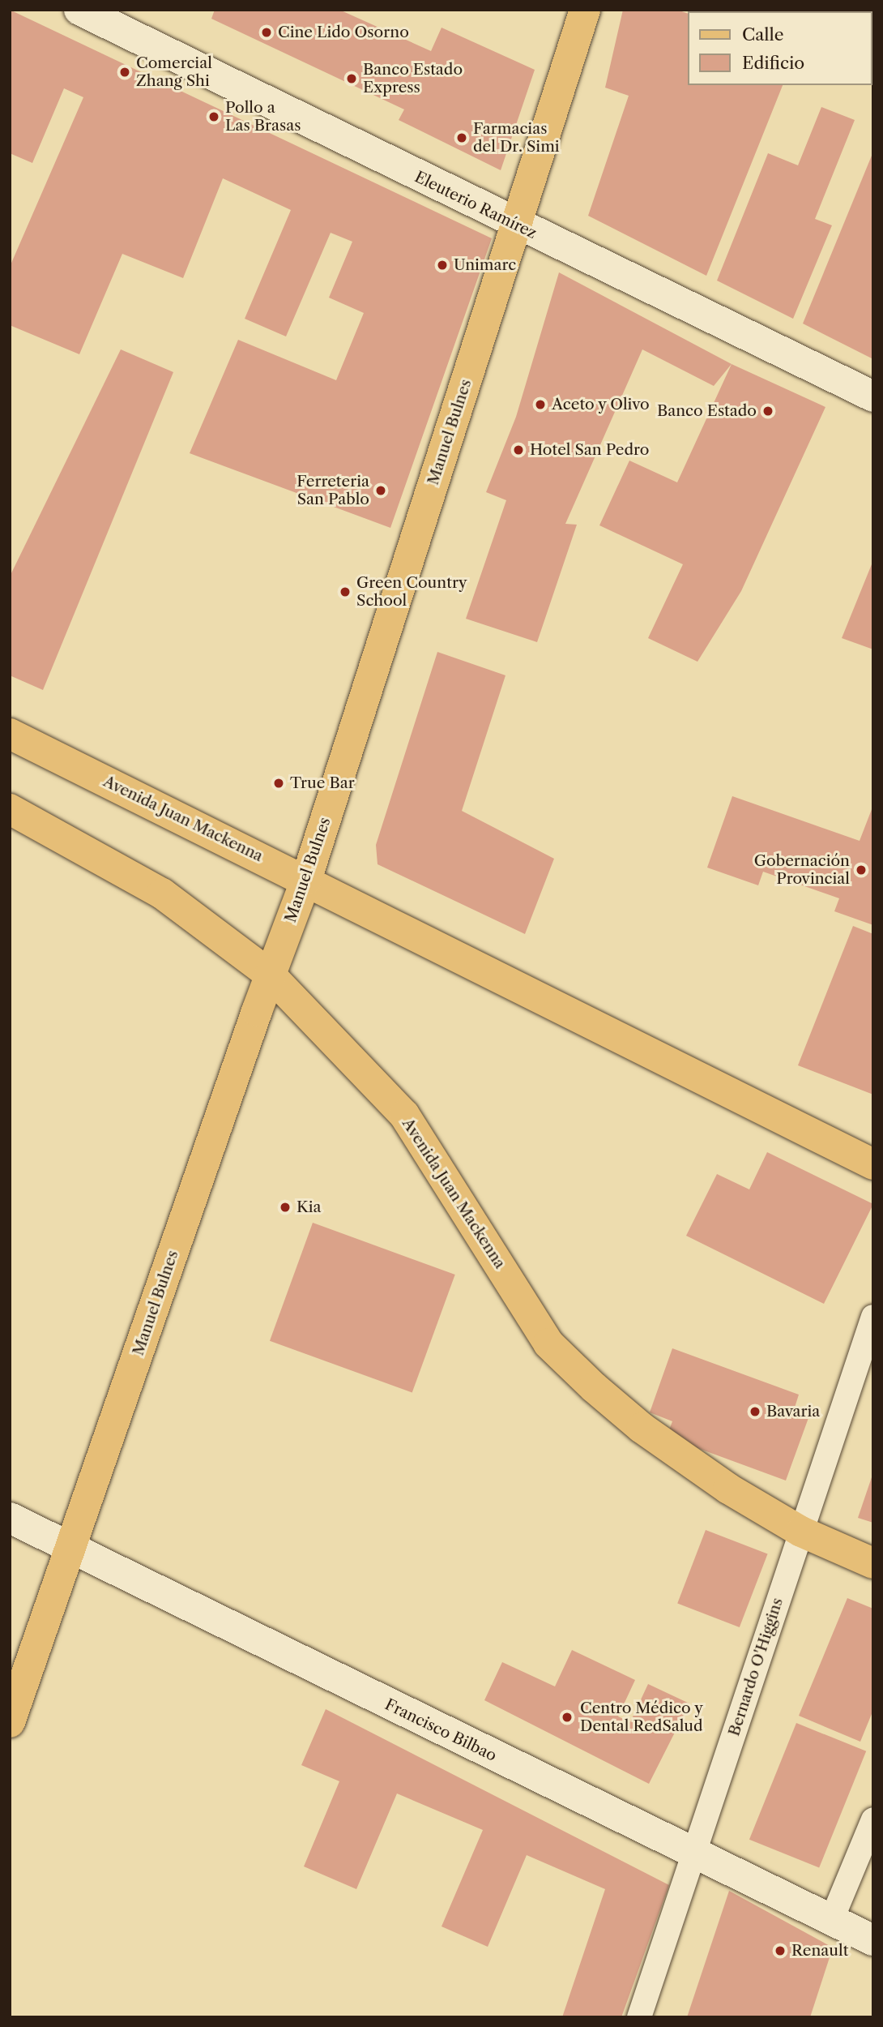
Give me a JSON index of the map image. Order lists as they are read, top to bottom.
{
  "streets": {
    "main road": ["Manuel Bulnes", "Avenida Juan Mackenna"],
    "street": ["Eleuterio Ramírez", "Bernardo O'Higgins", "Francisco Bilbao"]
  },
  "crossings": [
    ["Eleuterio Ramírez", "Manuel Bulnes"],
    ["Manuel Bulnes", "Avenida Juan Mackenna"],
    ["Manuel Bulnes", "Francisco Bilbao"],
    ["Avenida Juan Mackenna", "Bernardo O'Higgins"],
    ["Bernardo O'Higgins", "Francisco Bilbao"]
  ],
  "places": [
    "Cine Lido Osorno",
    "Comercial Zhang Shi",
    "Banco Estado Express",
    "Pollo a Las Brasas",
    "Farmacias del Dr. Simi",
    "Unimarc",
    "Aceto y Olivo",
    "Banco Estado",
    "Hotel San Pedro",
    "Ferreteria San Pablo",
    "Green Country School",
    "True Bar",
    "Gobernación Provincial",
    "Kia",
    "Bavaria",
    "Centro Médico y Dental RedSalud",
    "Renault"
  ],
  "legend": ["Calle", "Edificio"]
}
